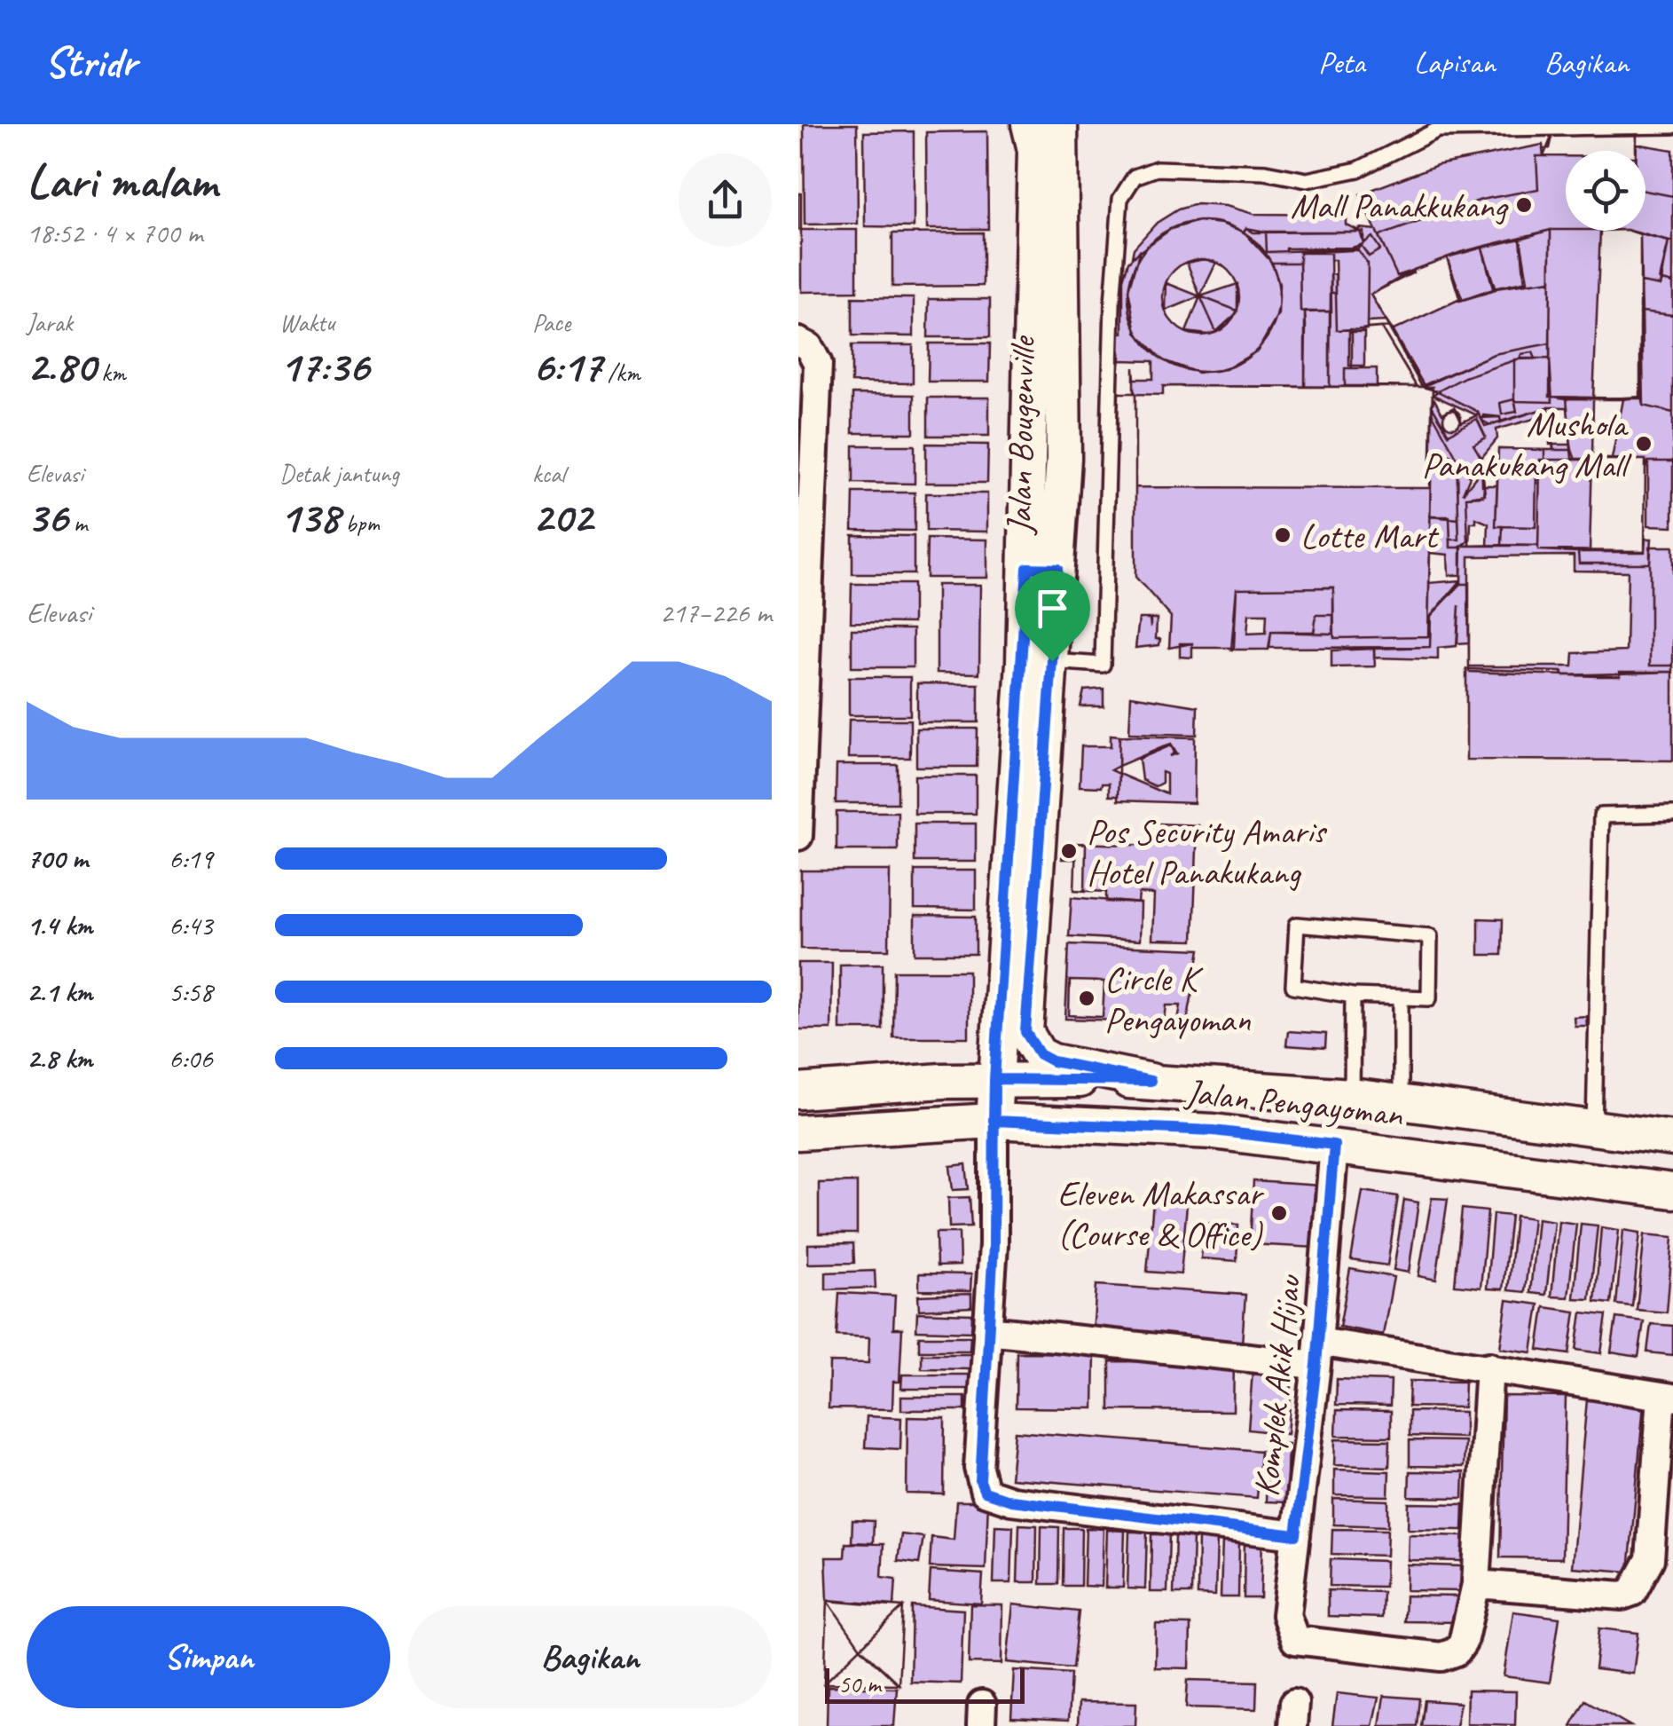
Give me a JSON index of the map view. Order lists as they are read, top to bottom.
{
  "streets": {
    "street": ["Jalan Bougenville", "Jalan Pengayoman", "Komplek Akik Hijau"]
  },
  "crossings": [
    ["Jalan Bougenville", "Jalan Pengayoman"],
    ["Jalan Pengayoman", "Komplek Akik Hijau"]
  ],
  "places": [
    "Mall Panakkukang",
    "Mushola Panakukang Mall",
    "Lotte Mart",
    "Pos Security Amaris Hotel Panakukang",
    "Circle K Pengayoman",
    "Eleven Makassar (Course & Office)"
  ],
  "scale_bar": "50 m",
  "page": {
    "header": "Stridr",
    "nav": ["Peta", "Lapisan", "Bagikan"],
    "heading": ["Lari malam", "18:52 · 4 × 700 m"],
    "stats": [
      ["Jarak", "2.80 km"],
      ["Waktu", "17:36"],
      ["Pace", "6:17 /km"],
      ["Elevasi", "36 m"],
      ["Detak jantung", "138 bpm"],
      ["kcal", "202"]
    ],
    "chart": ["Elevasi", "217–226 m"],
    "list": [
      {
        "name": "700 m",
        "note": "6:19"
      },
      {
        "name": "1.4 km",
        "note": "6:43"
      },
      {
        "name": "2.1 km",
        "note": "5:58"
      },
      {
        "name": "2.8 km",
        "note": "6:06"
      }
    ],
    "buttons": ["Simpan", "Bagikan"],
    "scale": "50 m"
  }
}
